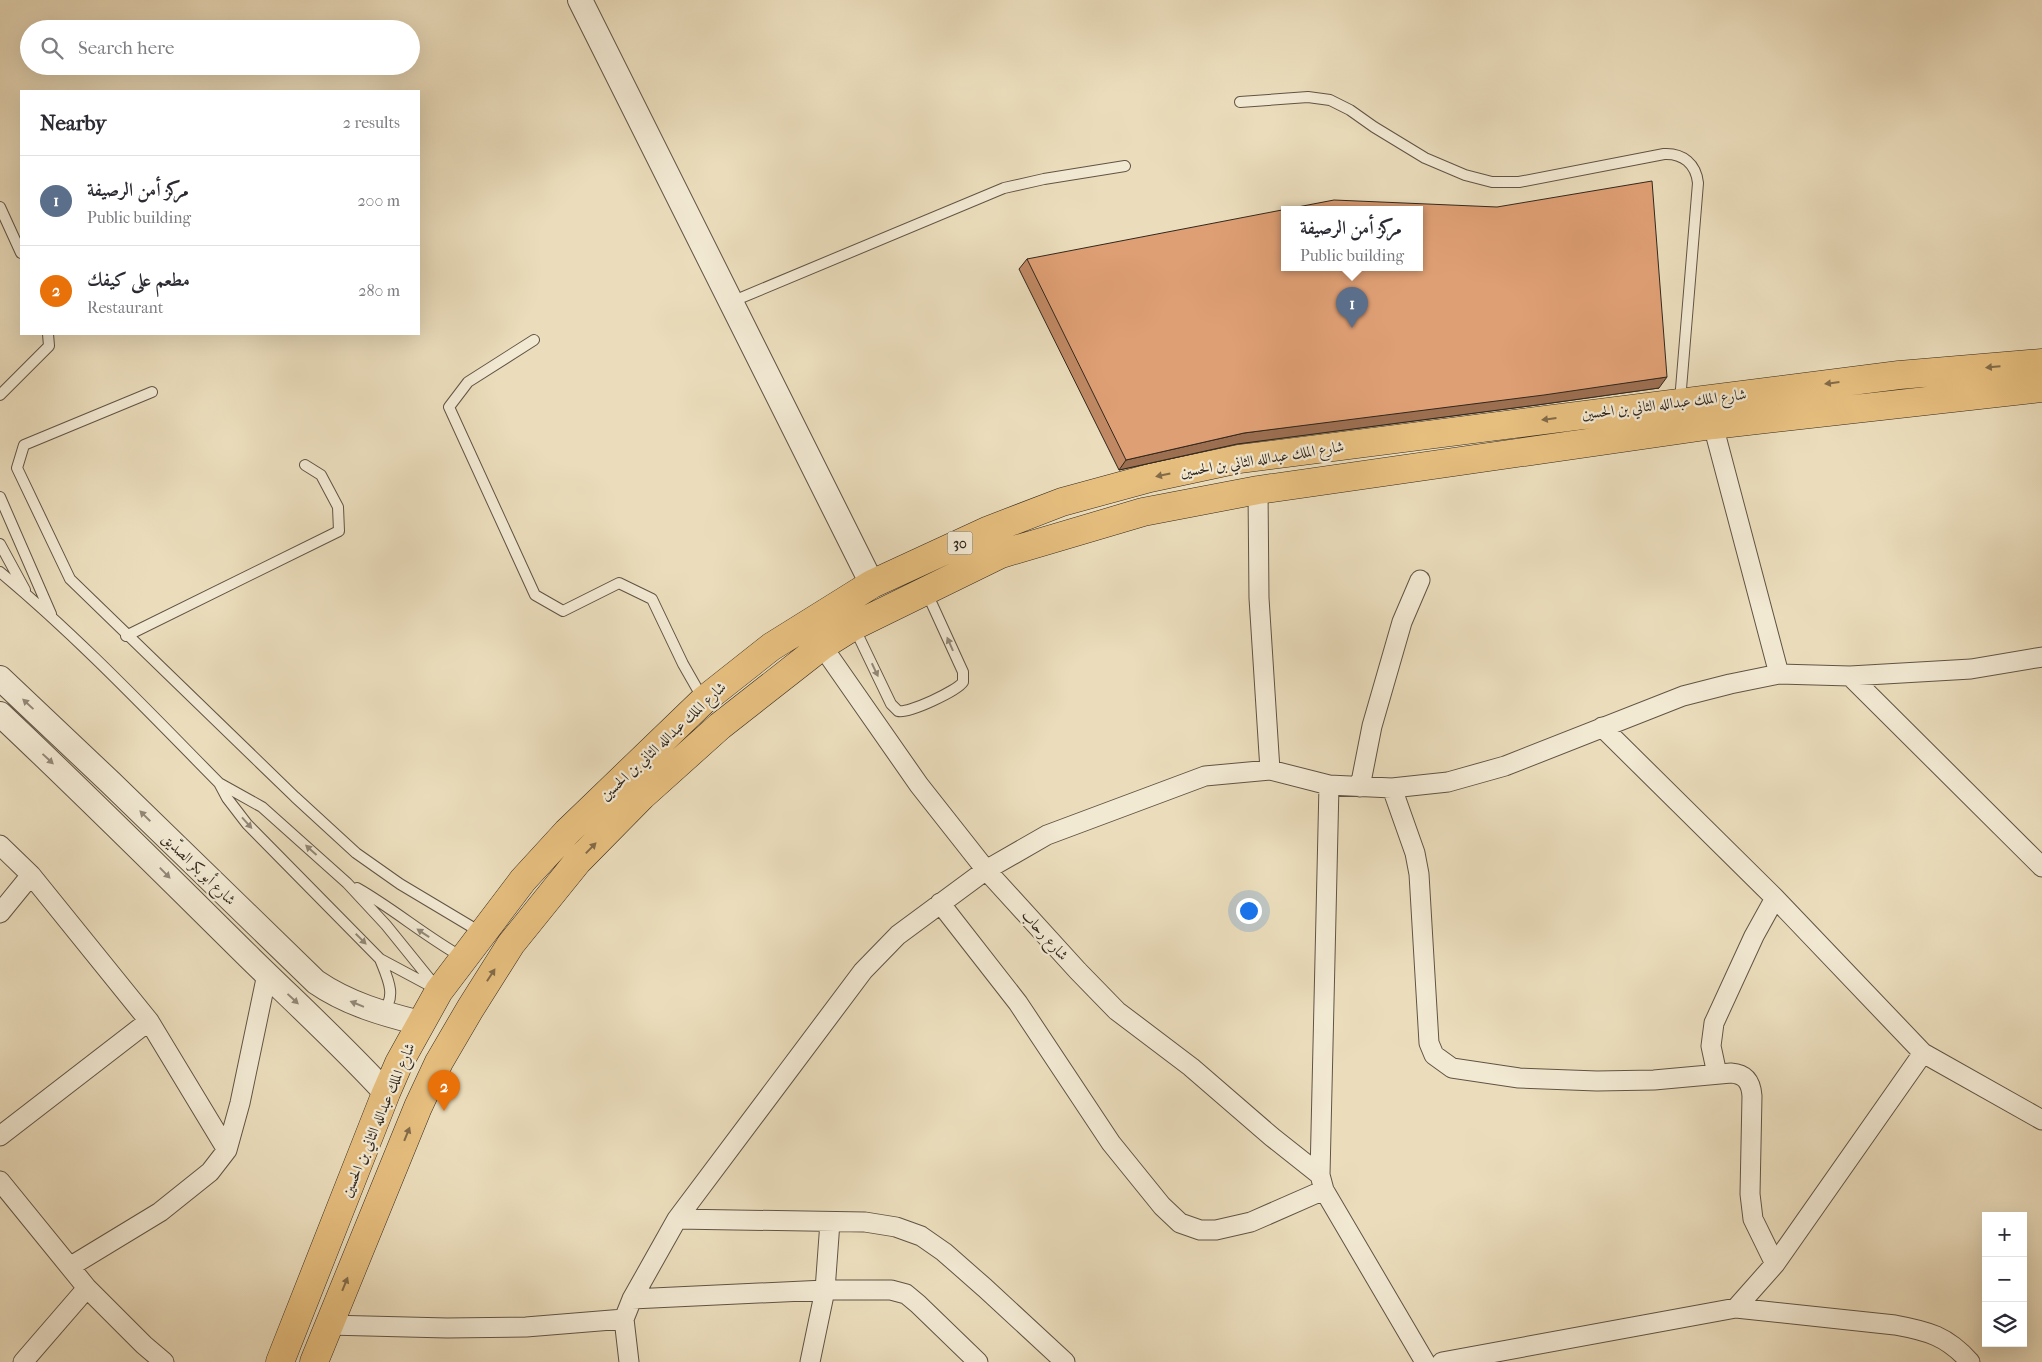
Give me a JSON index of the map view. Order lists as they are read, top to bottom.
{
  "streets": {
    "main road": ["شارع الملك عبدالله الثاني بن الحسين", "30"],
    "street": ["شارع أبو بكر الصدّيق", "شارع رحاب"]
  },
  "crossings": [
    ["شارع الملك عبدالله الثاني بن الحسين", "شارع أبو بكر الصدّيق"],
    ["شارع الملك عبدالله الثاني بن الحسين", "شارع رحاب"]
  ],
  "page": {
    "search": "Search here",
    "heading": ["Nearby", "2 results"],
    "list": [
      {
        "mark": "1",
        "name": "مركز أمن الرصيفة",
        "note": "Public building",
        "value": "200 m"
      },
      {
        "mark": "2",
        "name": "مطعم على كيفك",
        "note": "Restaurant",
        "value": "280 m"
      }
    ],
    "popup": ["مركز أمن الرصيفة", "Public building"],
    "pins": ["1", "2"],
    "map_buttons": ["+", "−"]
  }
}
